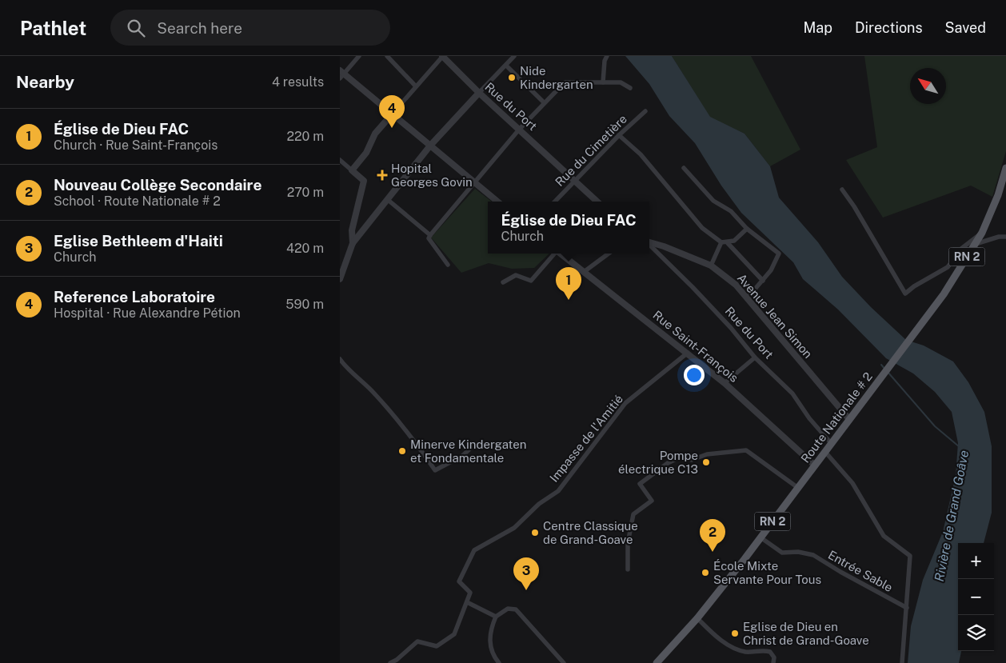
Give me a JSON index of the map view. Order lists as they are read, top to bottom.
{
  "streets": {
    "main road": ["RN 2", "Route Nationale # 2"],
    "street": [
      "Rue du Port",
      "Rue du Cimetière",
      "Avenue Jean Simon",
      "Rue Saint-François",
      "Impasse de l'Amitié",
      "Entrée Sable"
    ]
  },
  "crossings": [
    ["Rue du Port", "Rue du Cimetière"],
    ["Rue du Port", "Route Nationale # 2"],
    ["Avenue Jean Simon", "Route Nationale # 2"],
    ["Rue Saint-François", "Route Nationale # 2"],
    ["Rue Saint-François", "Impasse de l'Amitié"],
    ["Route Nationale # 2", "Entrée Sable"]
  ],
  "water": ["Rivière de Grand Goâve"],
  "places": {
    "other": [
      "Nide Kindergarten",
      "Minerve Kindergaten et Fondamentale",
      "Pompe électrique C13",
      "Centre Classique de Grand-Goave",
      "École Mixte Servante Pour Tous",
      "Eglise de Dieu en Christ de Grand-Goave"
    ],
    "health": ["Hopital Georges Govin"]
  },
  "north": "top left",
  "page": {
    "header": "Pathlet",
    "search": "Search here",
    "nav": ["Map", "Directions", "Saved"],
    "heading": ["Nearby", "4 results"],
    "pins": [
      "4",
      "1",
      "2",
      "3"
    ],
    "list": [
      {
        "mark": "1",
        "name": "Église de Dieu FAC",
        "note": "Church · Rue Saint-François",
        "value": "220 m"
      },
      {
        "mark": "2",
        "name": "Nouveau Collège Secondaire",
        "note": "School · Route Nationale # 2",
        "value": "270 m"
      },
      {
        "mark": "3",
        "name": "Eglise Bethleem d'Haiti",
        "note": "Church",
        "value": "420 m"
      },
      {
        "mark": "4",
        "name": "Reference Laboratoire",
        "note": "Hospital · Rue Alexandre Pétion",
        "value": "590 m"
      }
    ],
    "popup": ["Église de Dieu FAC", "Church"],
    "map_buttons": ["+", "−"]
  }
}
